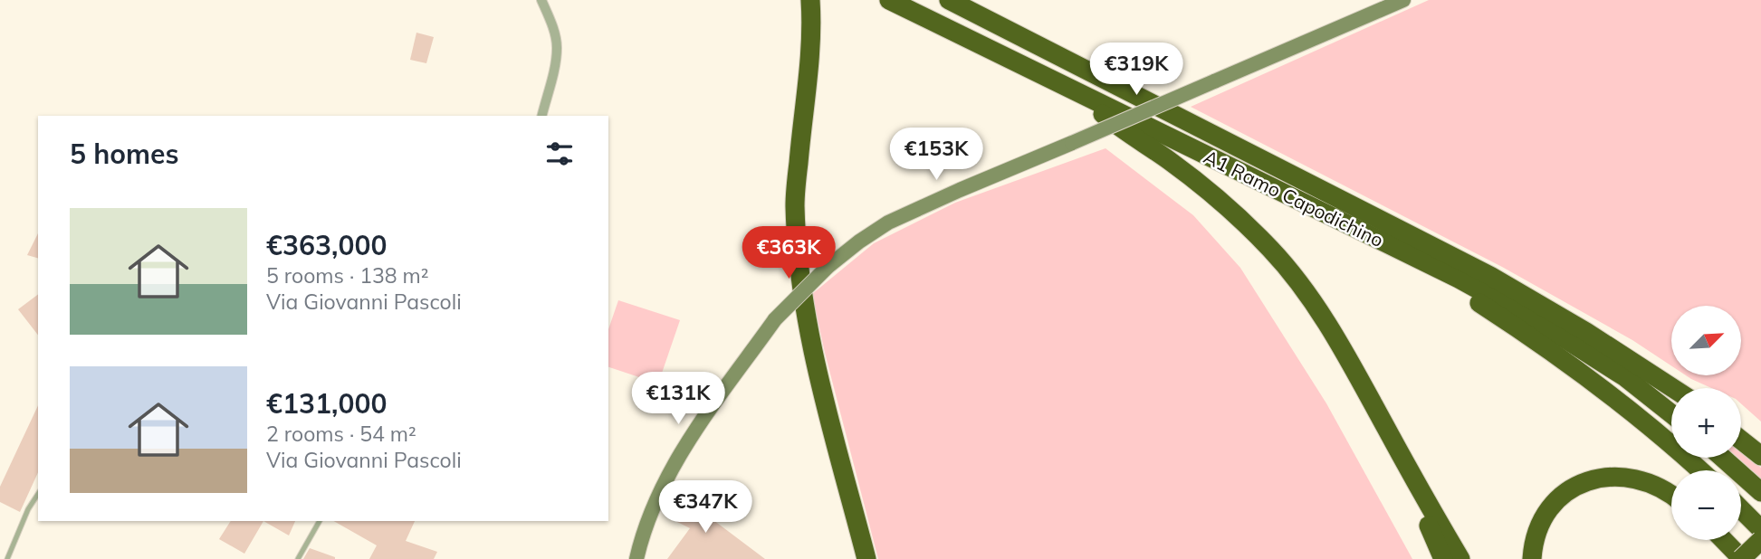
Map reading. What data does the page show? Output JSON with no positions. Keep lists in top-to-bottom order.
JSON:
{
  "streets": {
    "highway": ["A1 Ramo Capodichino"]
  },
  "north": "top right",
  "page": {
    "price": [
      "€319K",
      "€153K",
      "€363K",
      "€131K",
      "€347K"
    ],
    "heading": "5 homes",
    "list": [
      {
        "name": "€363,000",
        "note": "5 rooms · 138 m² · Via Giovanni Pascoli"
      },
      {
        "name": "€131,000",
        "note": "2 rooms · 54 m² · Via Giovanni Pascoli"
      }
    ],
    "map_buttons": ["+", "−"]
  }
}
